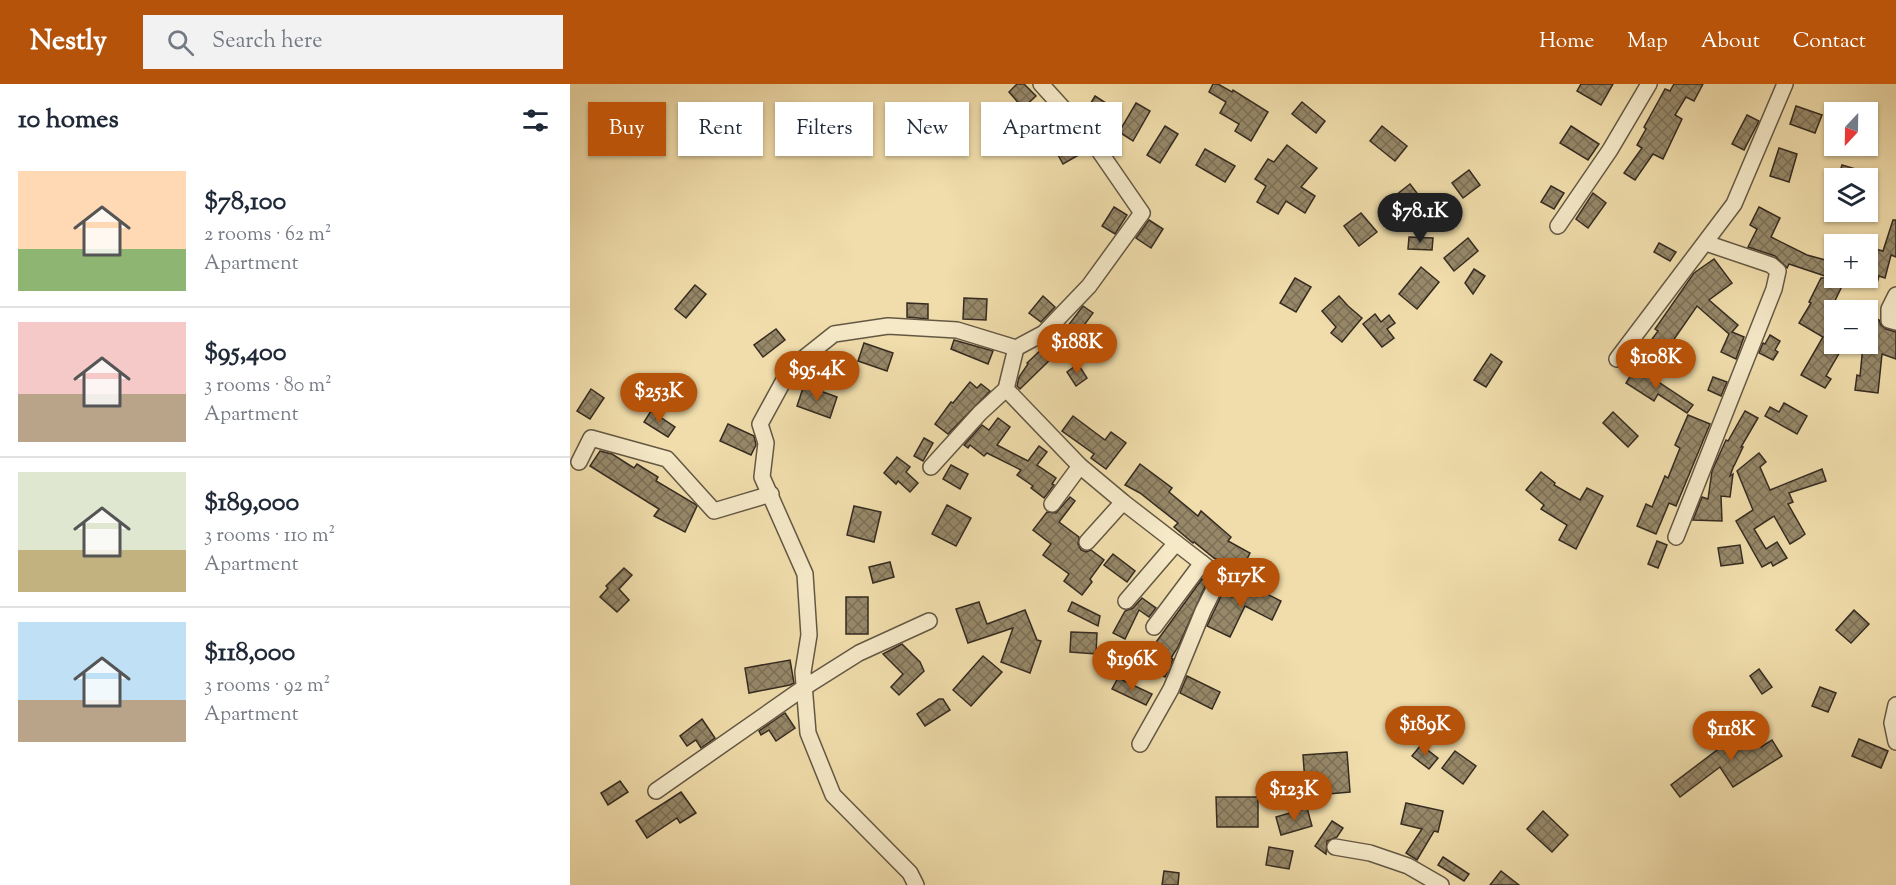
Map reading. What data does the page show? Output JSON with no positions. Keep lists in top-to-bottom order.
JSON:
{
  "north": "bottom",
  "page": {
    "header": "Nestly",
    "search": "Search here",
    "nav": [
      "Home",
      "Map",
      "About",
      "Contact"
    ],
    "heading": "10 homes",
    "map_buttons": ["+", "−"],
    "chip": [
      "Buy",
      "Rent",
      "Filters",
      "New",
      "Apartment"
    ],
    "list": [
      {
        "name": "$78,100",
        "note": "2 rooms · 62 m² · Apartment"
      },
      {
        "name": "$95,400",
        "note": "3 rooms · 80 m² · Apartment"
      },
      {
        "name": "$189,000",
        "note": "3 rooms · 110 m² · Apartment"
      },
      {
        "name": "$118,000",
        "note": "3 rooms · 92 m² · Apartment"
      }
    ],
    "price": [
      "$78.1K",
      "$188K",
      "$108K",
      "$95.4K",
      "$253K",
      "$117K",
      "$196K",
      "$189K",
      "$118K",
      "$123K"
    ]
  }
}
